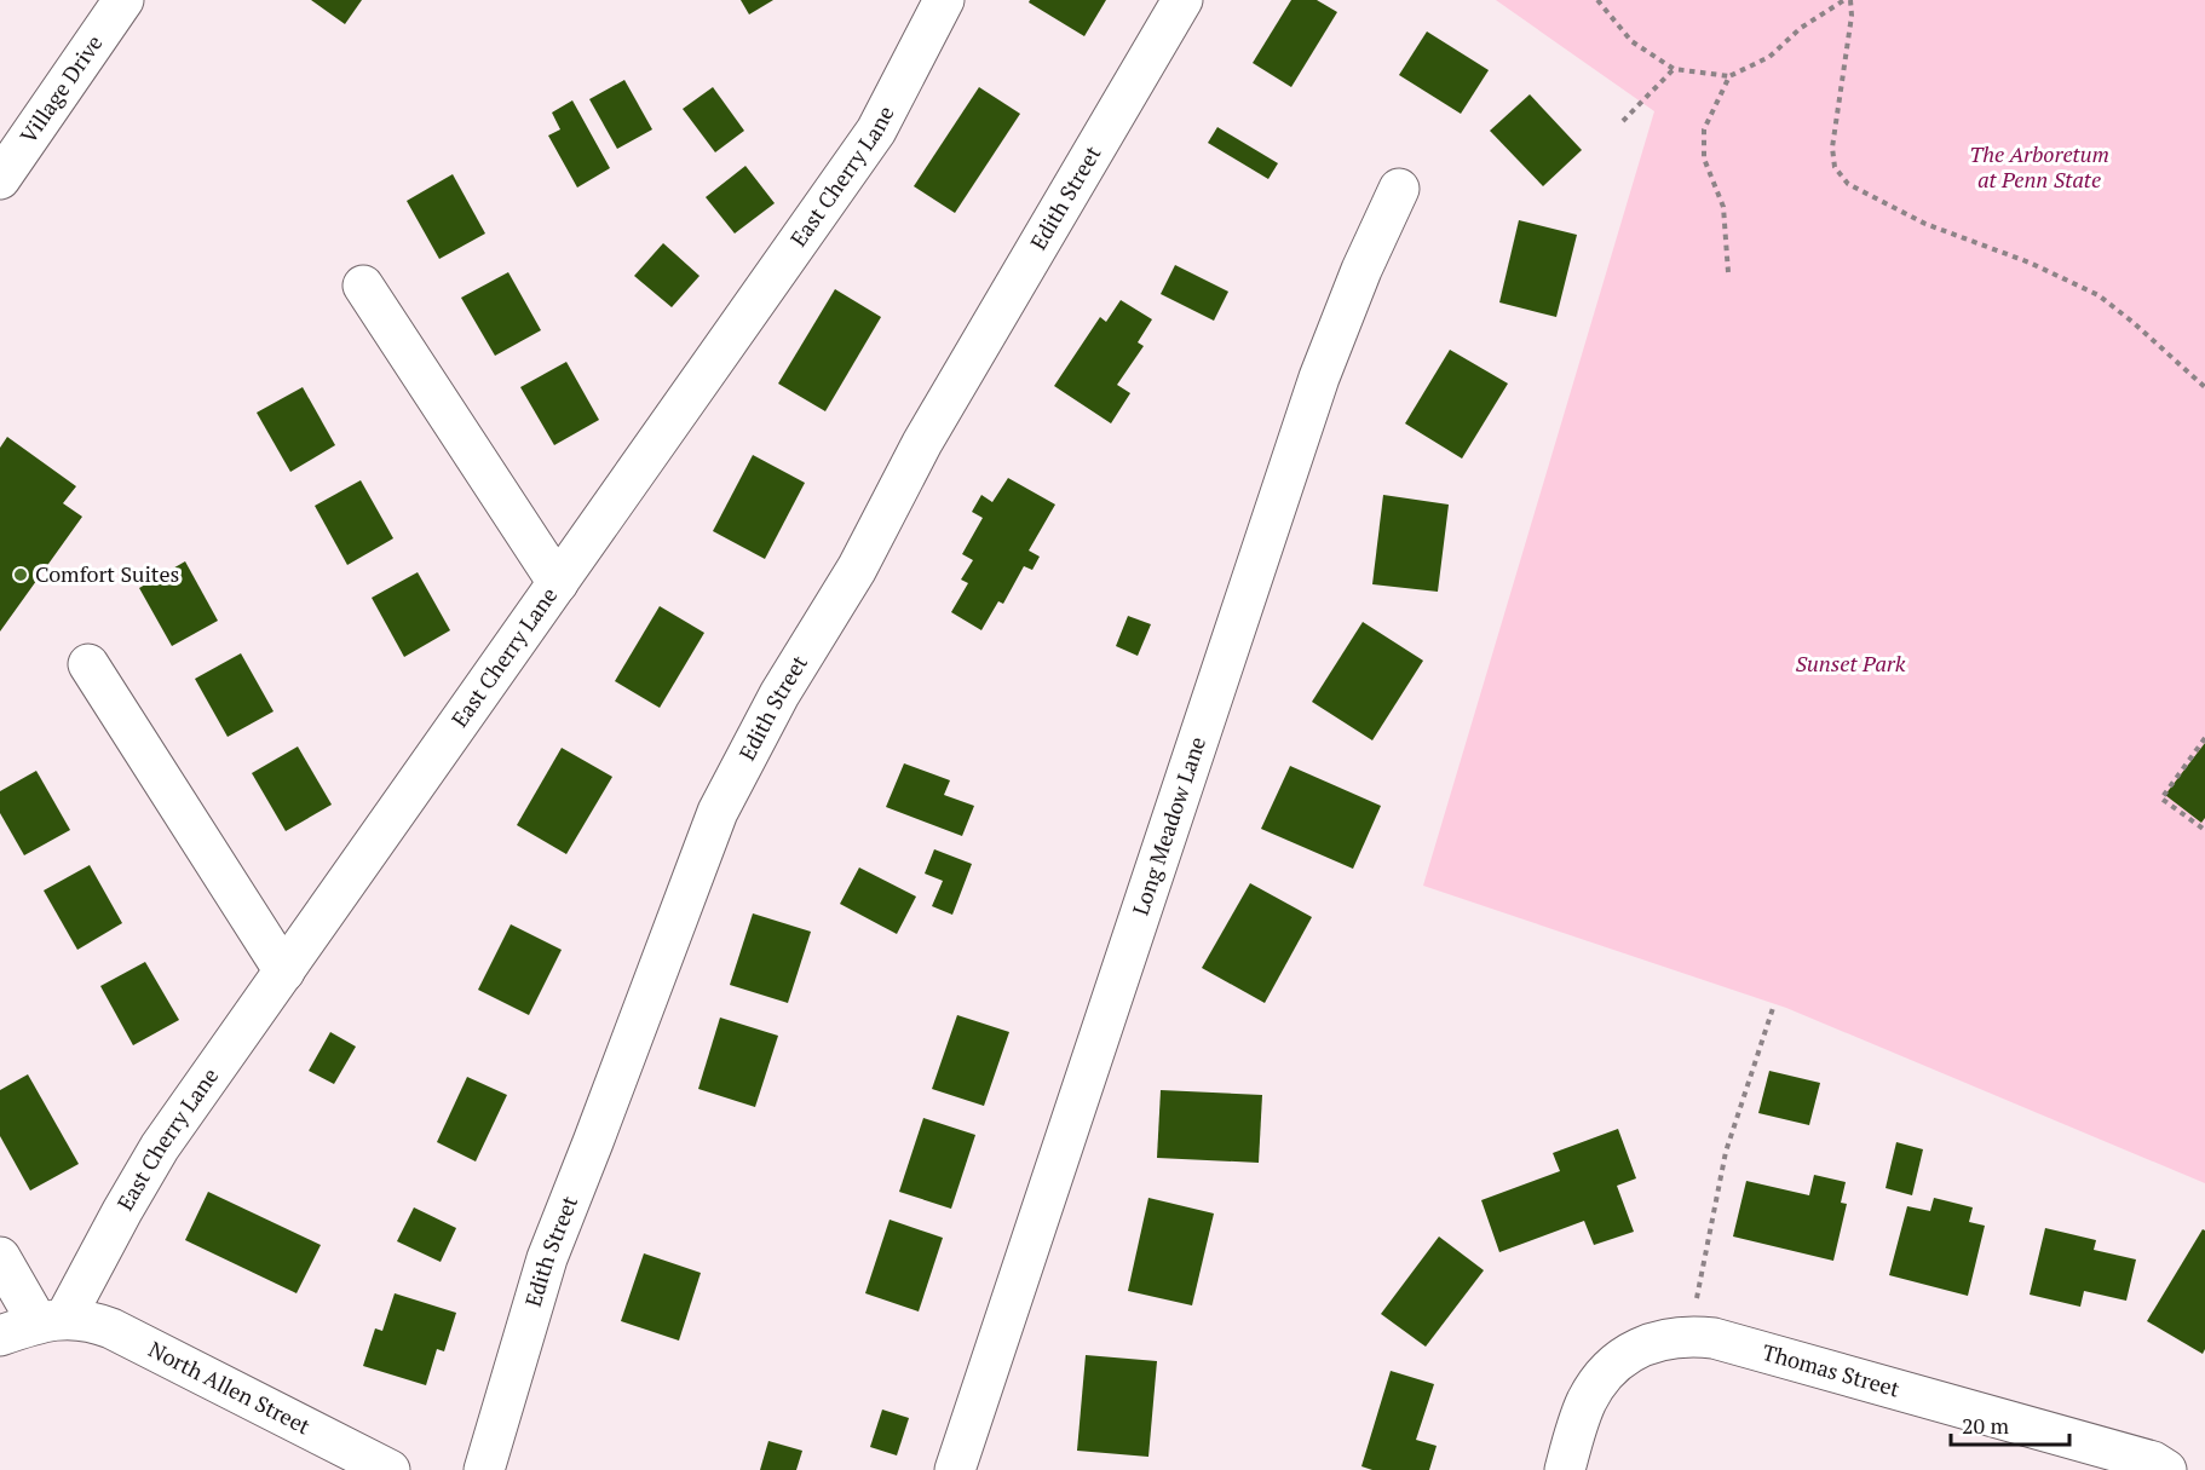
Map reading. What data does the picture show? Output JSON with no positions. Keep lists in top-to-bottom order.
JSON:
{
  "streets": {
    "street": [
      "Village Drive",
      "East Cherry Lane",
      "Edith Street",
      "Long Meadow Lane",
      "Thomas Street",
      "North Allen Street"
    ]
  },
  "crossings": [
    ["East Cherry Lane", "North Allen Street"]
  ],
  "parks": ["The Arboretum at Penn State", "Sunset Park"],
  "places": ["Comfort Suites"],
  "scale_bar": "20 m"
}
